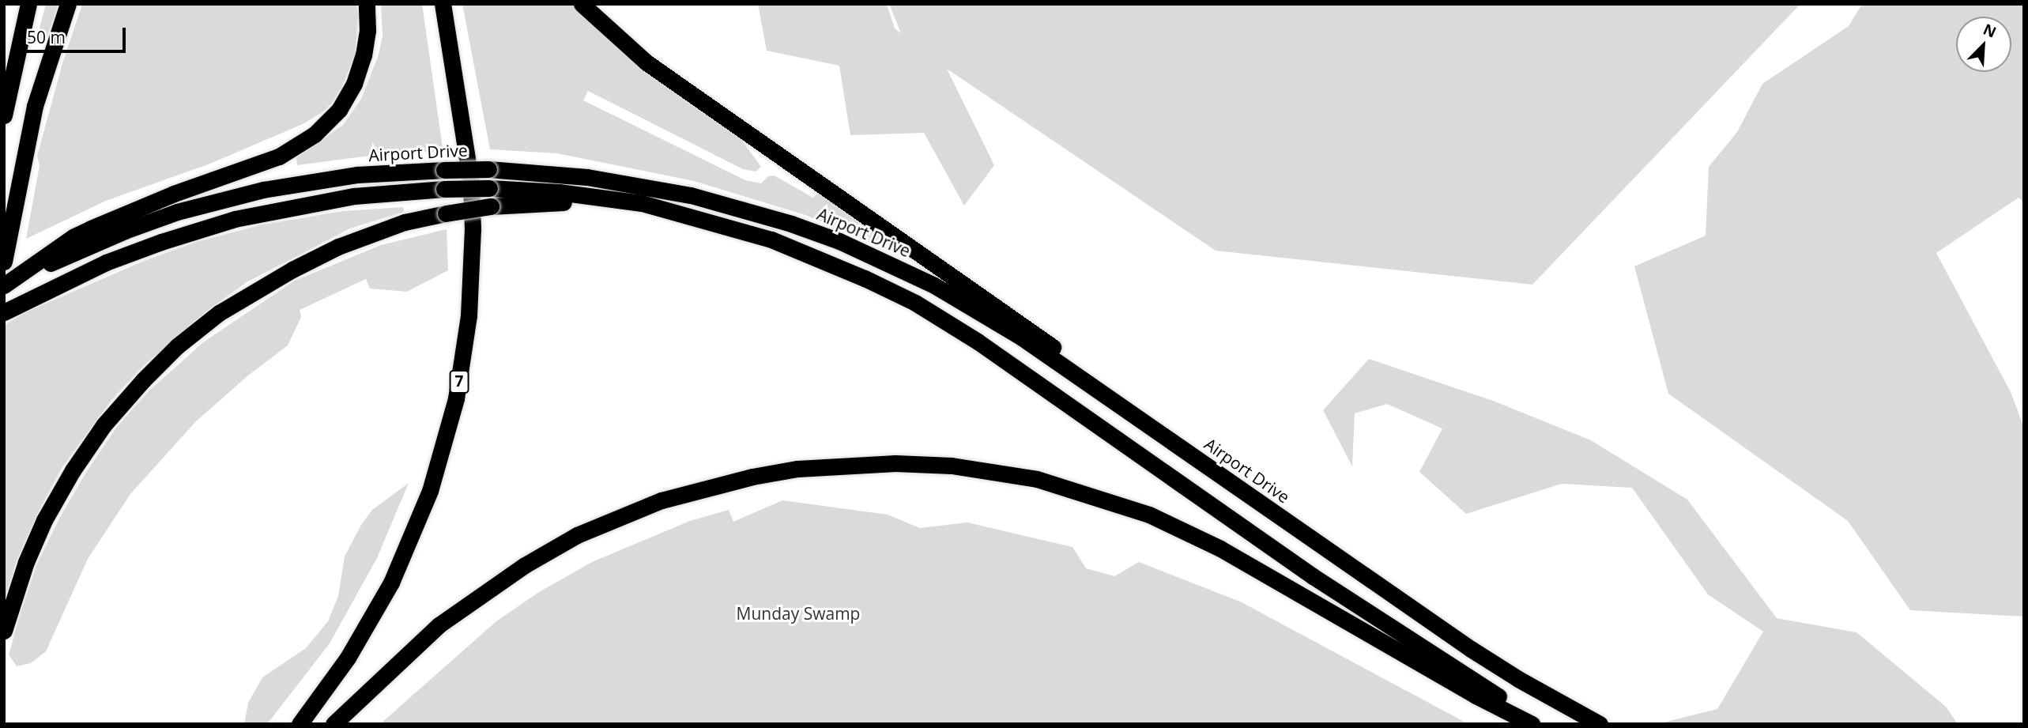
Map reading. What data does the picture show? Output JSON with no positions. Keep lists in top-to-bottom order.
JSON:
{
  "streets": {
    "highway": ["Airport Drive", "7"]
  },
  "parks": ["Munday Swamp"],
  "scale_bar": "50 m",
  "north": "top right"
}
